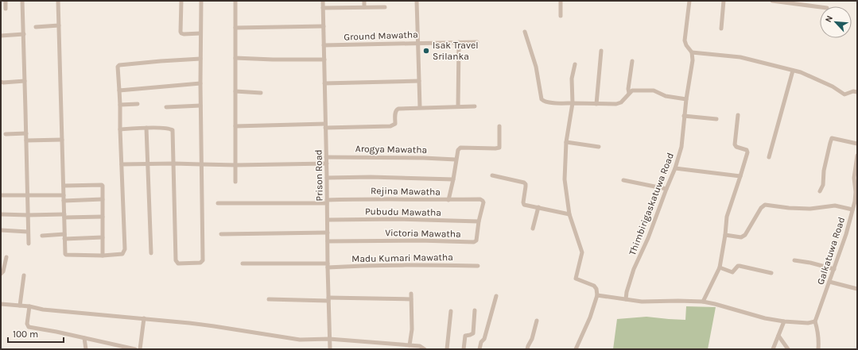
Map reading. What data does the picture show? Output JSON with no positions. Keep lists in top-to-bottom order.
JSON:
{
  "streets": {
    "street": [
      "Ground Mawatha",
      "Arogya Mawatha",
      "Prison Road",
      "Rejina Mawatha",
      "Thimbirigaskatuwa Road",
      "Pubudu Mawatha",
      "Victoria Mawatha",
      "Galkatuwa Road",
      "Madu Kumari Mawatha"
    ]
  },
  "crossings": [
    ["Ground Mawatha", "Prison Road"],
    ["Arogya Mawatha", "Prison Road"],
    ["Prison Road", "Rejina Mawatha"],
    ["Prison Road", "Pubudu Mawatha"],
    ["Prison Road", "Victoria Mawatha"],
    ["Prison Road", "Madu Kumari Mawatha"],
    ["Rejina Mawatha", "Victoria Mawatha"],
    ["Pubudu Mawatha", "Victoria Mawatha"]
  ],
  "places": ["Isak Travel Srilanka"],
  "scale_bar": "100 m",
  "north": "top left"
}
